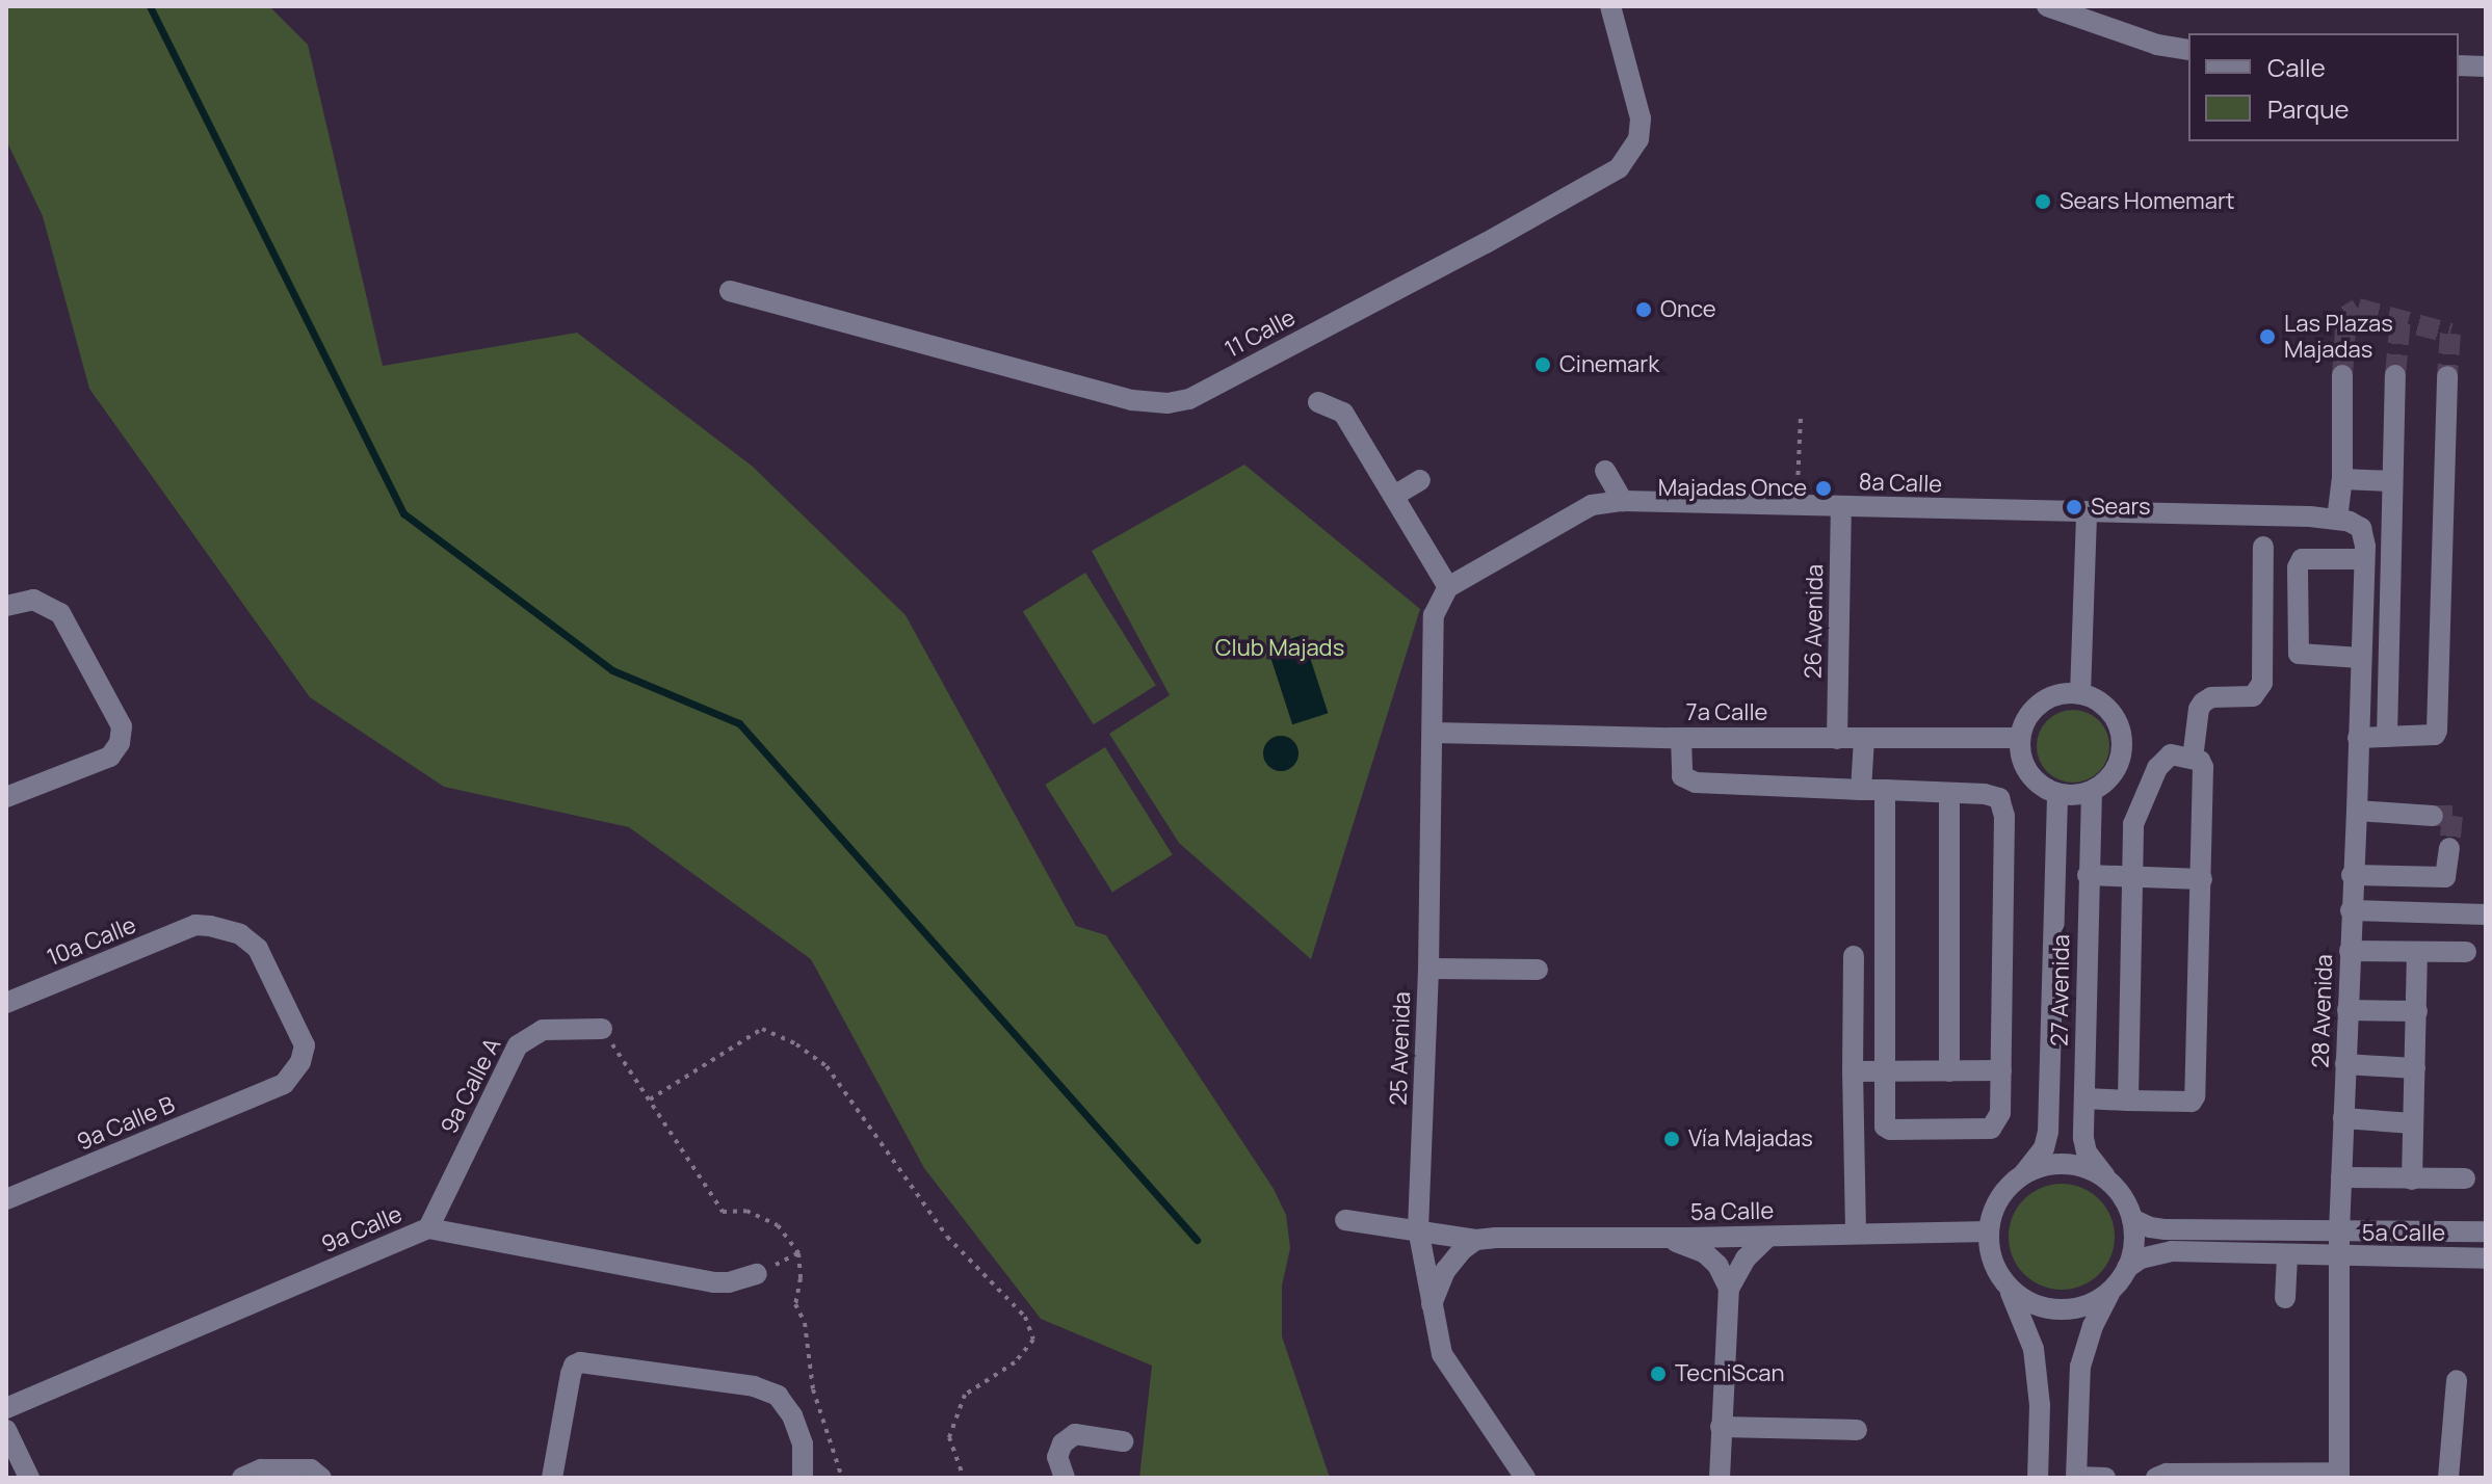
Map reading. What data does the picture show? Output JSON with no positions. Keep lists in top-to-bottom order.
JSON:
{
  "streets": {
    "street": [
      "11 Calle",
      "8a Calle",
      "26 Avenida",
      "7a Calle",
      "10a Calle",
      "27 Avenida",
      "28 Avenida",
      "25 Avenida",
      "9a Calle A",
      "9a Calle B",
      "5a Calle",
      "9a Calle"
    ]
  },
  "crossings": [
    ["8a Calle", "26 Avenida"],
    ["8a Calle", "25 Avenida"],
    ["26 Avenida", "7a Calle"],
    ["7a Calle", "27 Avenida"],
    ["7a Calle", "25 Avenida"],
    ["10a Calle", "9a Calle B"],
    ["27 Avenida", "5a Calle"],
    ["28 Avenida", "5a Calle"],
    ["25 Avenida", "5a Calle"],
    ["9a Calle A", "9a Calle"]
  ],
  "parks": ["Club Majads"],
  "places": [
    "Sears Homemart",
    "Once",
    "Las Plazas Majadas",
    "Cinemark",
    "Majadas Once",
    "Sears",
    "Vía Majadas",
    "TecniScan"
  ],
  "legend": ["Calle", "Parque"]
}
